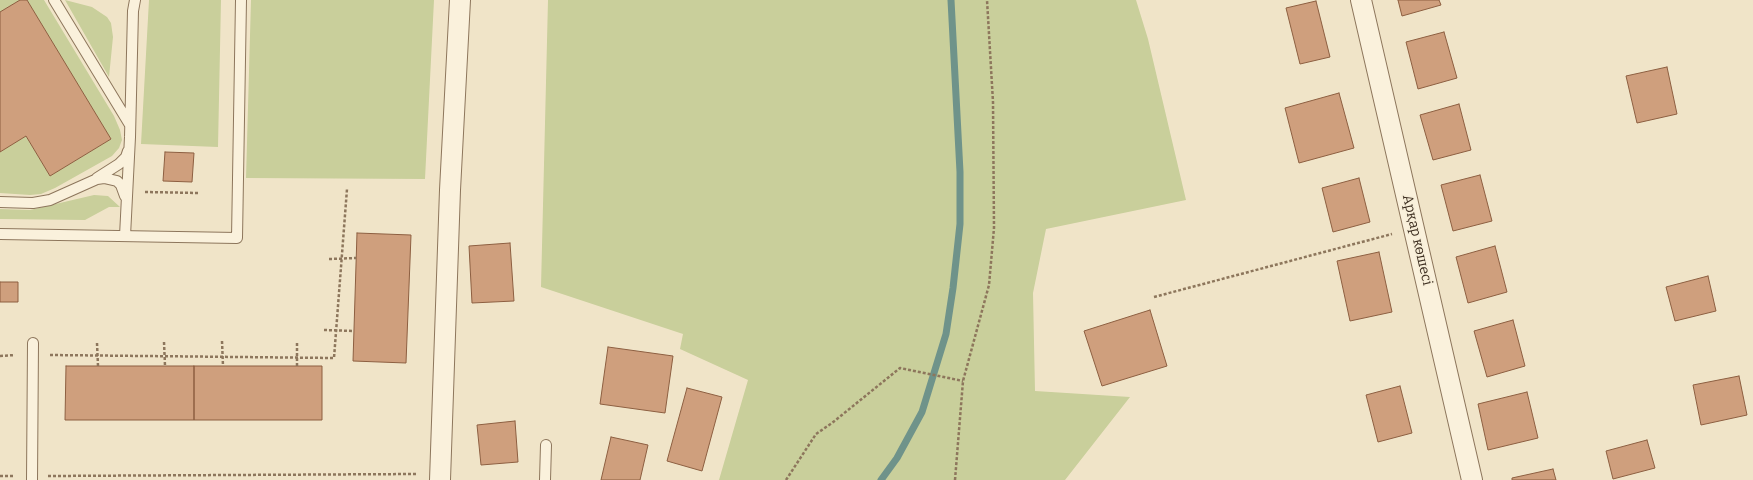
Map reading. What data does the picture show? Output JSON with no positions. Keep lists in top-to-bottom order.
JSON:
{
  "streets": {
    "street": ["Арқар көшесі"]
  }
}
